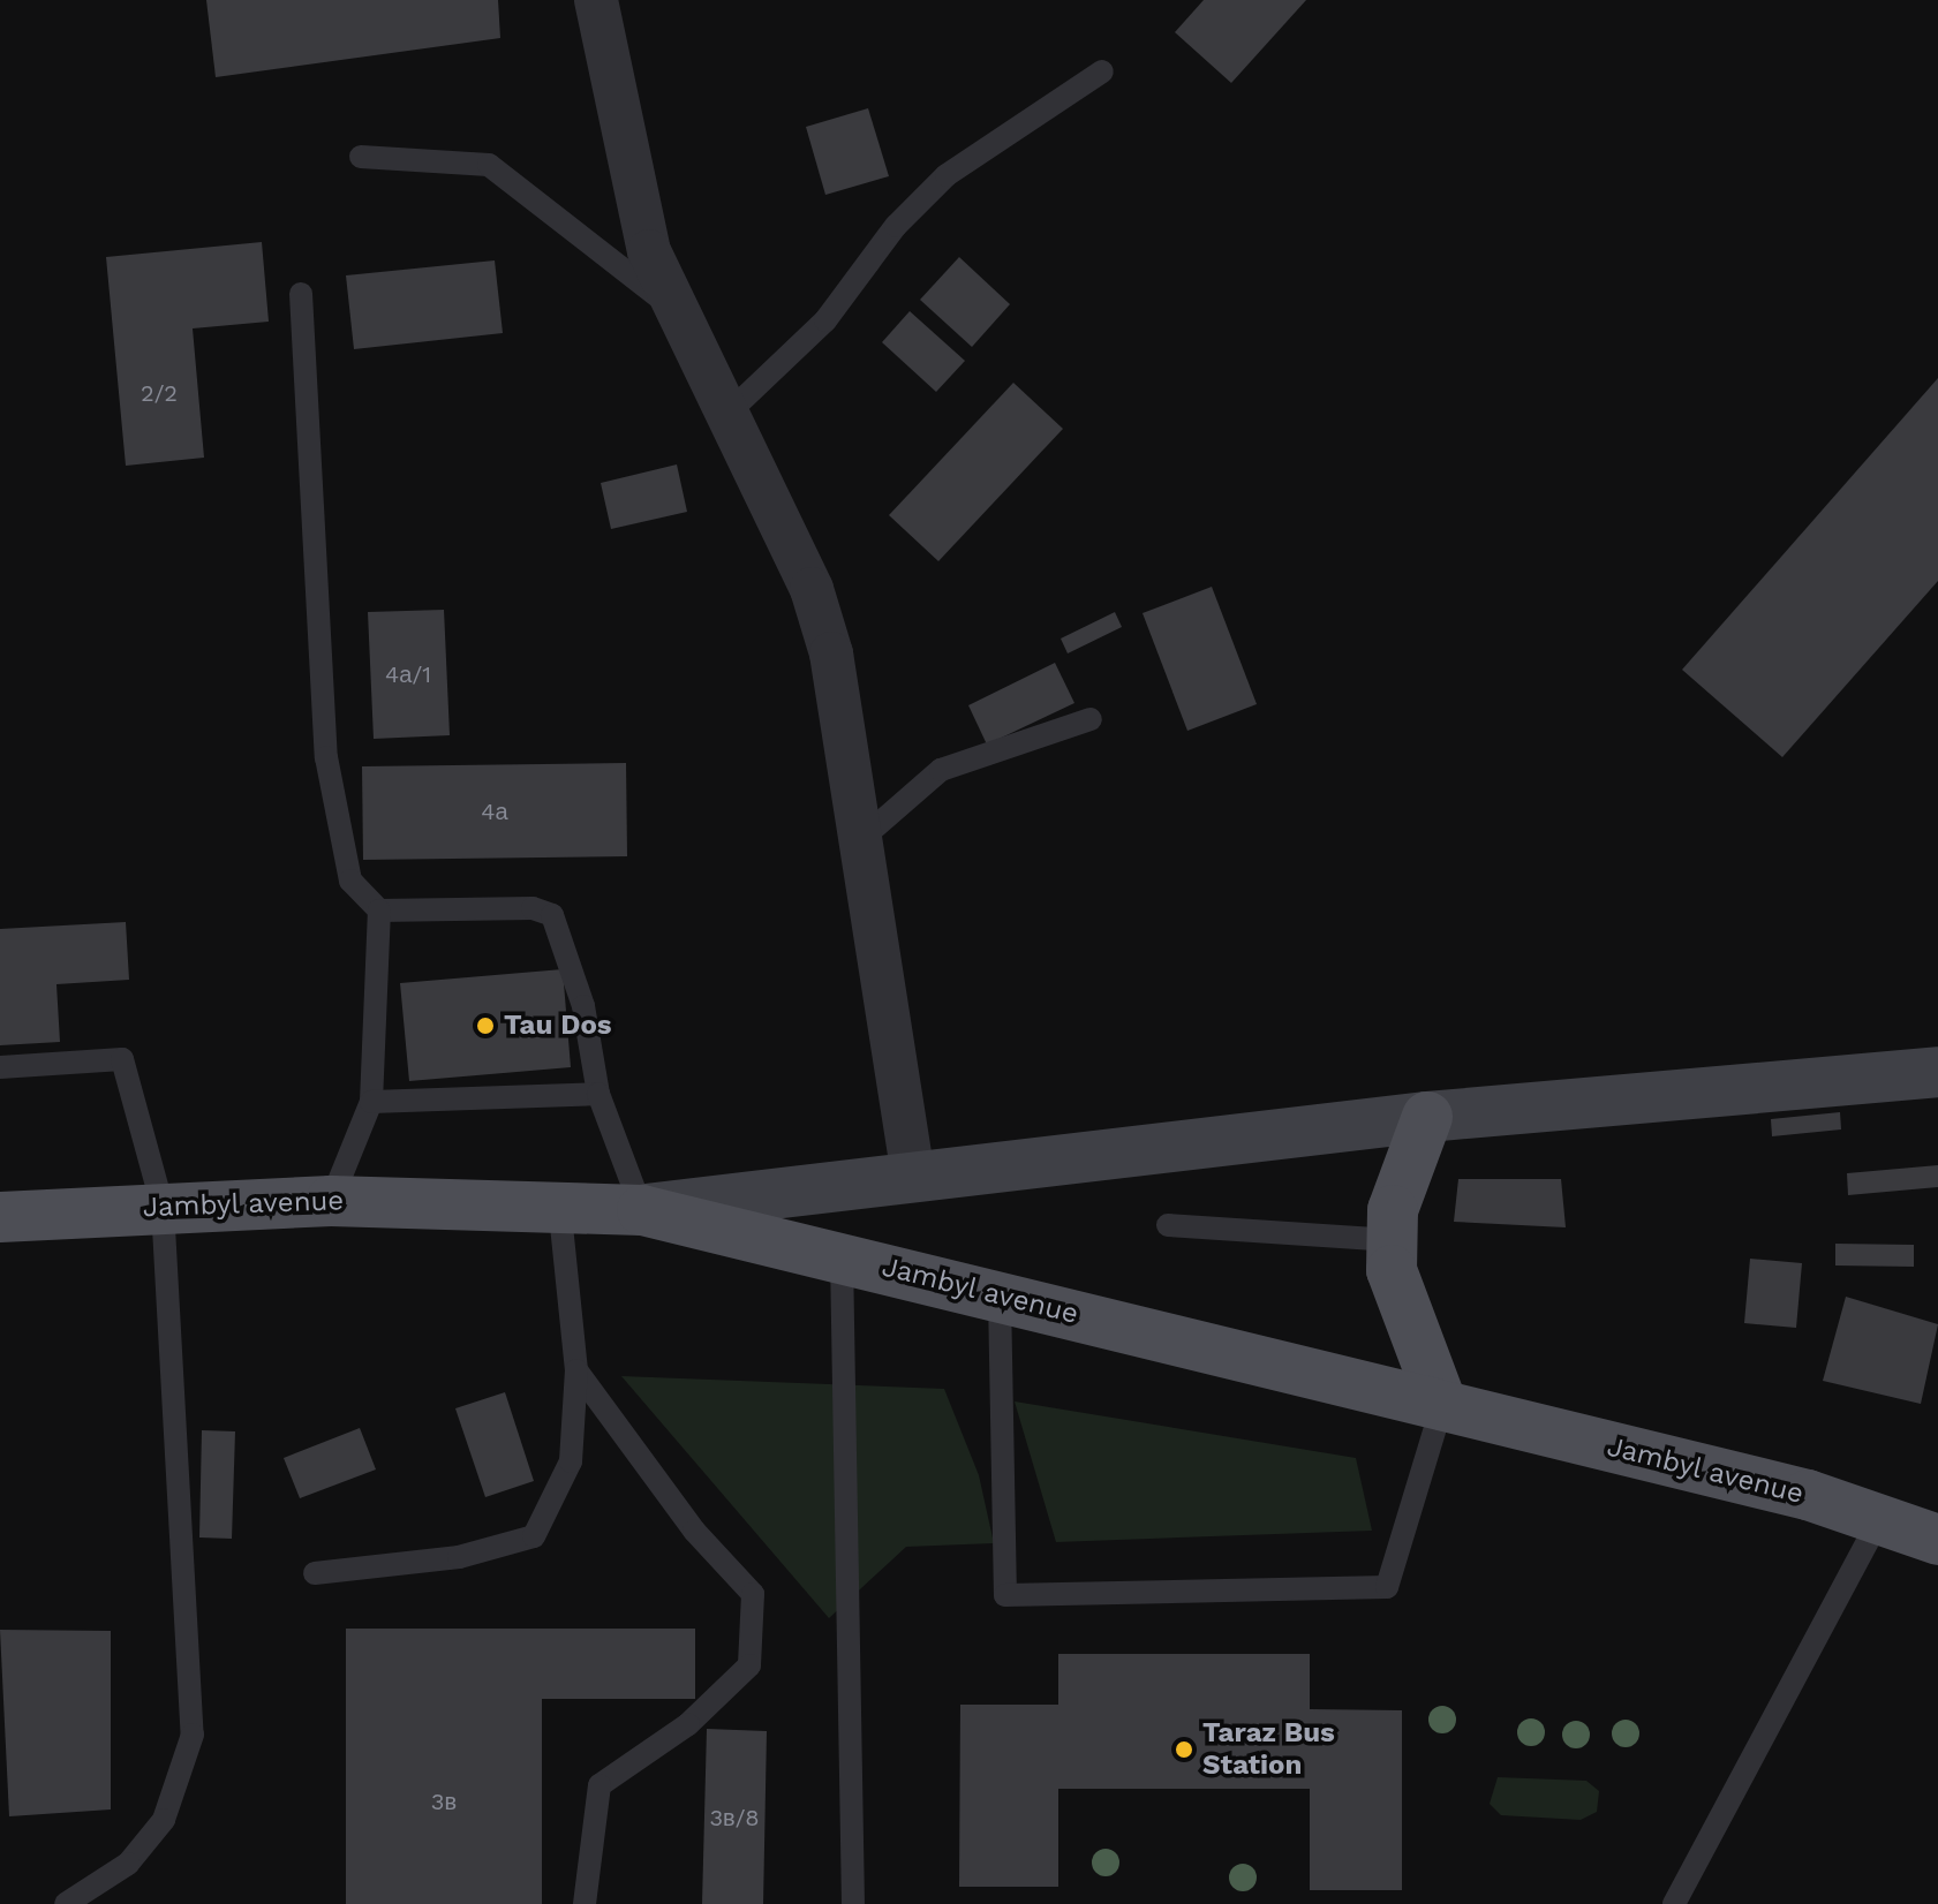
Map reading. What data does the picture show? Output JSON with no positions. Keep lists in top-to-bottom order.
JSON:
{
  "streets": {
    "main road": ["Jambyl avenue"]
  },
  "places": ["Tau Dos", "Taraz Bus Station"],
  "house_numbers": [
    "2/2",
    "4а/1",
    "4а",
    "3в",
    "3в/8"
  ]
}
